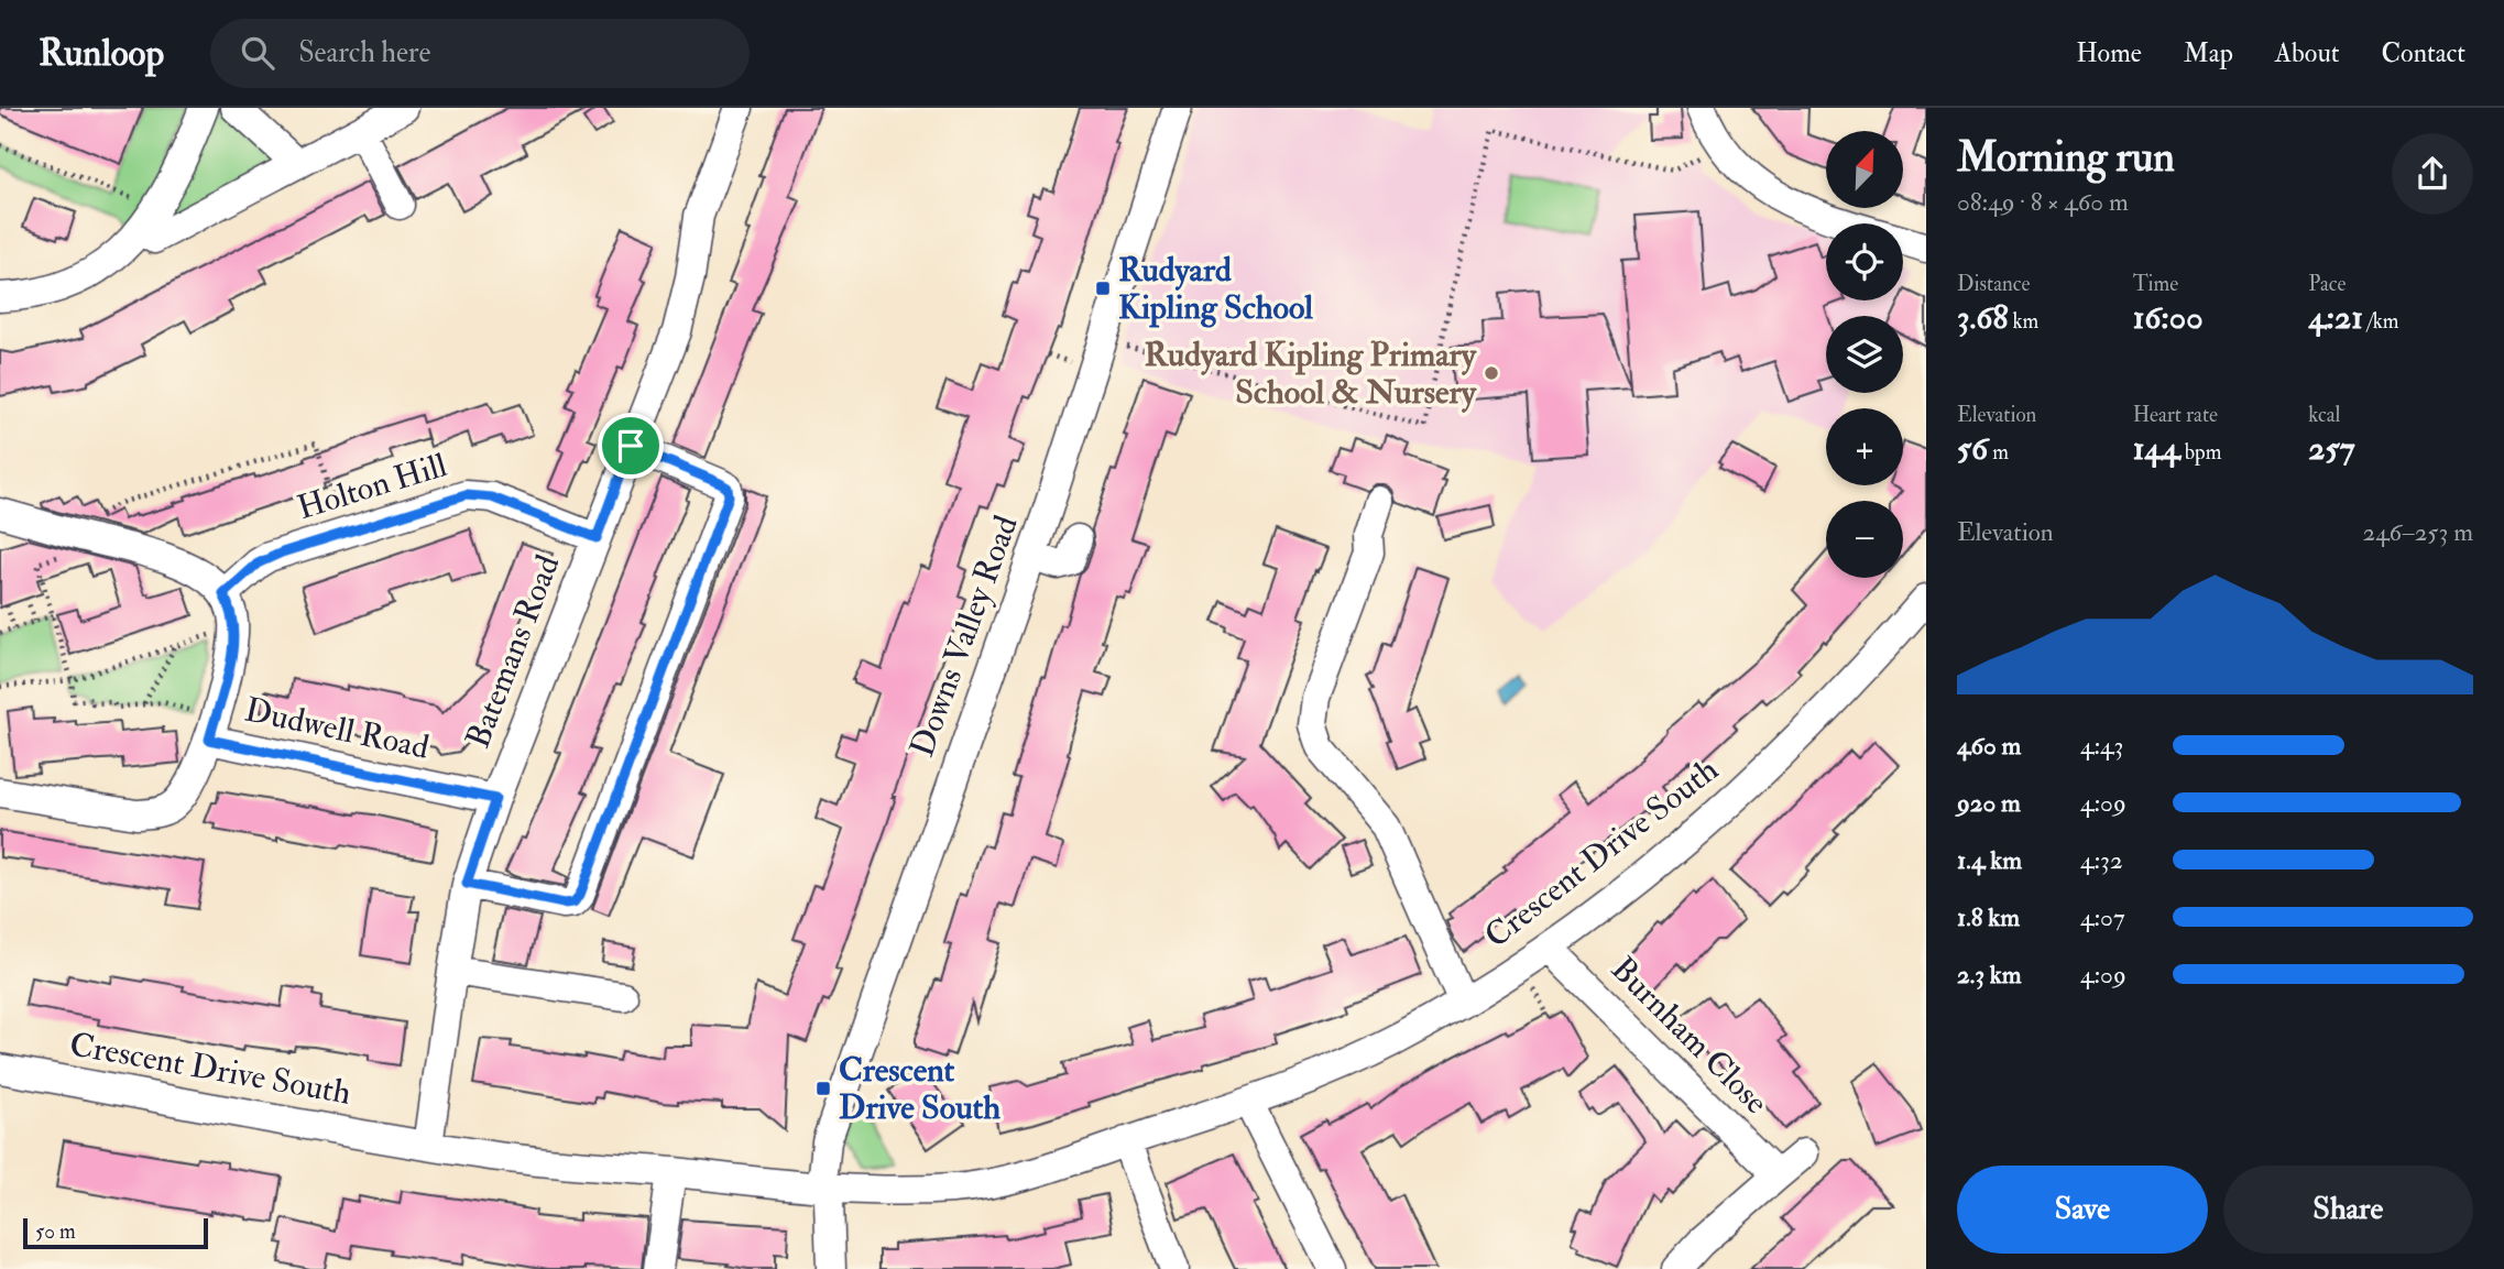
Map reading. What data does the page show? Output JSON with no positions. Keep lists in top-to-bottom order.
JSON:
{
  "streets": {
    "street": [
      "Holton Hill",
      "Downs Valley Road",
      "Batemans Road",
      "Dudwell Road",
      "Crescent Drive South",
      "Burnham Close"
    ]
  },
  "crossings": [
    ["Holton Hill", "Batemans Road"],
    ["Downs Valley Road", "Crescent Drive South"],
    ["Batemans Road", "Dudwell Road"],
    ["Batemans Road", "Crescent Drive South"],
    ["Crescent Drive South", "Burnham Close"]
  ],
  "places": {
    "transit": ["Rudyard Kipling School", "Crescent Drive South"],
    "other": ["Rudyard Kipling Primary School & Nursery"]
  },
  "scale_bar": "50 m",
  "north": "top right",
  "page": {
    "header": "Runloop",
    "search": "Search here",
    "nav": [
      "Home",
      "Map",
      "About",
      "Contact"
    ],
    "heading": ["Morning run", "08:49 · 8 × 460 m"],
    "map_buttons": ["+", "−"],
    "stats": [
      ["Distance", "3.68 km"],
      ["Time", "16:00"],
      ["Pace", "4:21 /km"],
      ["Elevation", "56 m"],
      ["Heart rate", "144 bpm"],
      ["kcal", "257"]
    ],
    "chart": ["Elevation", "246–253 m"],
    "list": [
      {
        "name": "460 m",
        "note": "4:43"
      },
      {
        "name": "920 m",
        "note": "4:09"
      },
      {
        "name": "1.4 km",
        "note": "4:32"
      },
      {
        "name": "1.8 km",
        "note": "4:07"
      },
      {
        "name": "2.3 km",
        "note": "4:09"
      }
    ],
    "buttons": ["Save", "Share"],
    "scale": "50 m"
  }
}
